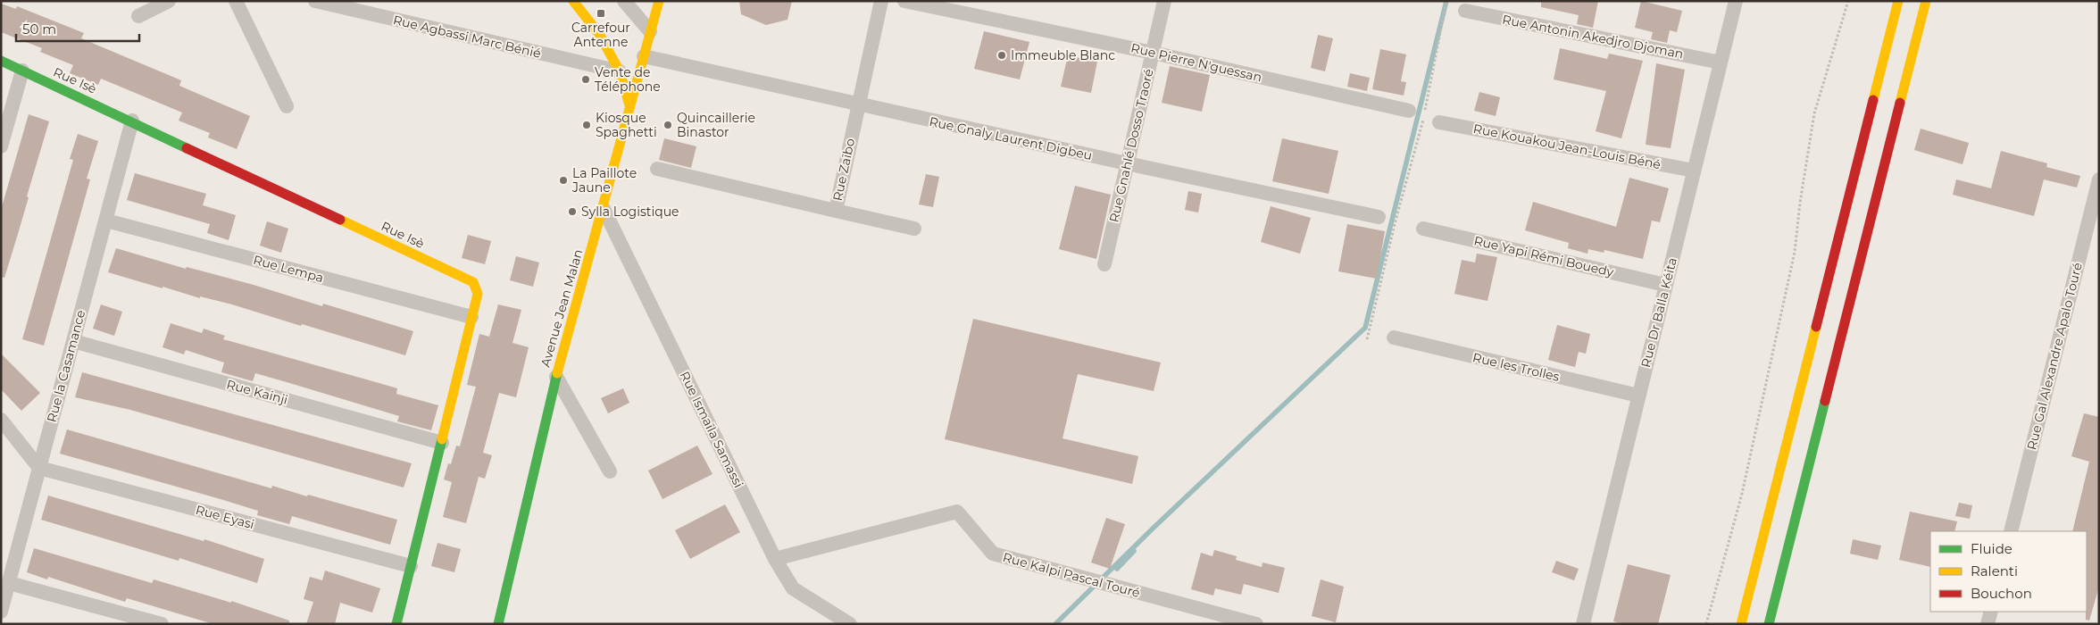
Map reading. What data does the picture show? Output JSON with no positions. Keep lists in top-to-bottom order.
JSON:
{
  "streets": {
    "main road": ["Rue Isè", "Avenue Jean Malan"],
    "street": [
      "Rue Agbassi Marc Bénié",
      "Rue Antonin Akedjro Djoman",
      "Rue Pierre N'guessan",
      "Rue Gnaly Laurent Digbeu",
      "Rue Gnahlé Dosso Traoré",
      "Rue Kouakou Jean-Louis Béné",
      "Rue Zaïbo",
      "Rue Yapi Rémi Bouedy",
      "Rue Lempa",
      "Rue Dr Balla Kéita",
      "Rue Gal Alexandre Apalo Touré",
      "Rue la Casamance",
      "Rue les Trolles",
      "Rue Kainji",
      "Rue Ismaïla Samassi",
      "Rue Eyasi",
      "Rue Kalpi Pascal Touré"
    ]
  },
  "crossings": [
    ["Rue Antonin Akedjro Djoman", "Rue Dr Balla Kéita"],
    ["Rue Pierre N'guessan", "Rue Gnahlé Dosso Traoré"],
    ["Rue Isè", "Rue Lempa"],
    ["Rue Isè", "Rue la Casamance"],
    ["Rue Isè", "Rue Kainji"],
    ["Rue Isè", "Rue Eyasi"],
    ["Rue Gnaly Laurent Digbeu", "Rue Gnahlé Dosso Traoré"],
    ["Rue Gnaly Laurent Digbeu", "Rue Zaïbo"],
    ["Rue Gnaly Laurent Digbeu", "Avenue Jean Malan"],
    ["Rue Kouakou Jean-Louis Béné", "Rue Dr Balla Kéita"],
    ["Rue Yapi Rémi Bouedy", "Rue Dr Balla Kéita"],
    ["Rue Lempa", "Rue la Casamance"],
    ["Avenue Jean Malan", "Rue Ismaïla Samassi"],
    ["Rue Dr Balla Kéita", "Rue les Trolles"],
    ["Rue la Casamance", "Rue Kainji"],
    ["Rue la Casamance", "Rue Eyasi"],
    ["Rue Ismaïla Samassi", "Rue Kalpi Pascal Touré"]
  ],
  "places": {
    "transit": ["Carrefour Antenne"],
    "other": [
      "Immeuble Blanc",
      "Vente de Téléphone",
      "Kiosque Spaghetti",
      "Quincaillerie Binastor",
      "La Paillote Jaune",
      "Sylla Logistique"
    ]
  },
  "legend": ["Fluide", "Ralenti", "Bouchon"],
  "scale_bar": "50 m"
}
